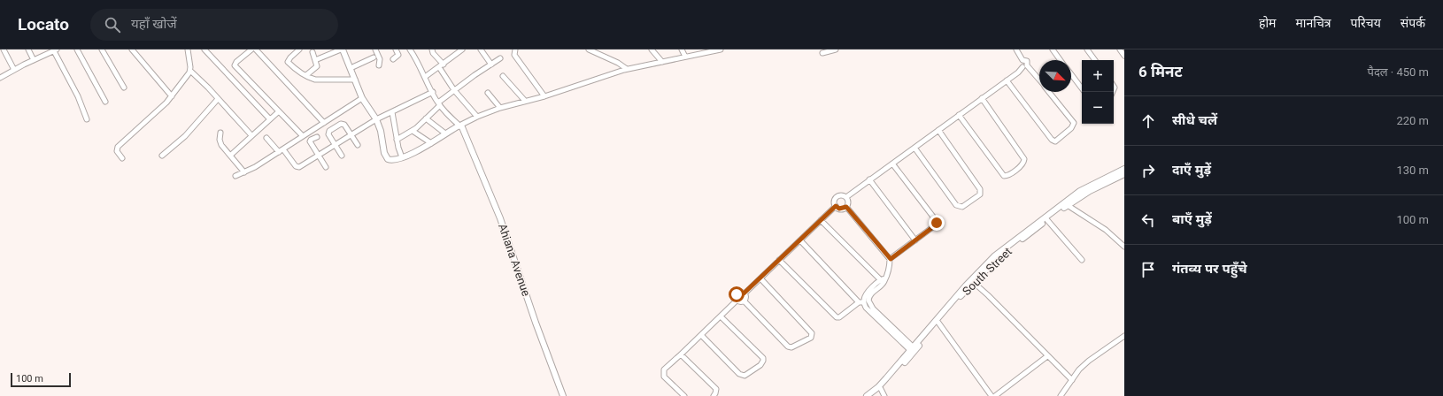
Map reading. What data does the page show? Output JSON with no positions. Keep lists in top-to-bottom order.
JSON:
{
  "streets": {
    "street": ["Ahiana Avenue", "South Street"]
  },
  "scale_bar": "100 m",
  "north": "bottom right",
  "page": {
    "header": "Locato",
    "search": "यहाँ खोजें",
    "nav": [
      "होम",
      "मानचित्र",
      "परिचय",
      "संपर्क"
    ],
    "heading": ["6 मिनट", "पैदल · 450 m"],
    "map_buttons": ["+", "−"],
    "list": [
      ["सीधे चलें", "220 m"],
      ["दाएँ मुड़ें", "130 m"],
      ["बाएँ मुड़ें", "100 m"],
      "गंतव्य पर पहुँचे"
    ],
    "scale": "100 m"
  }
}
